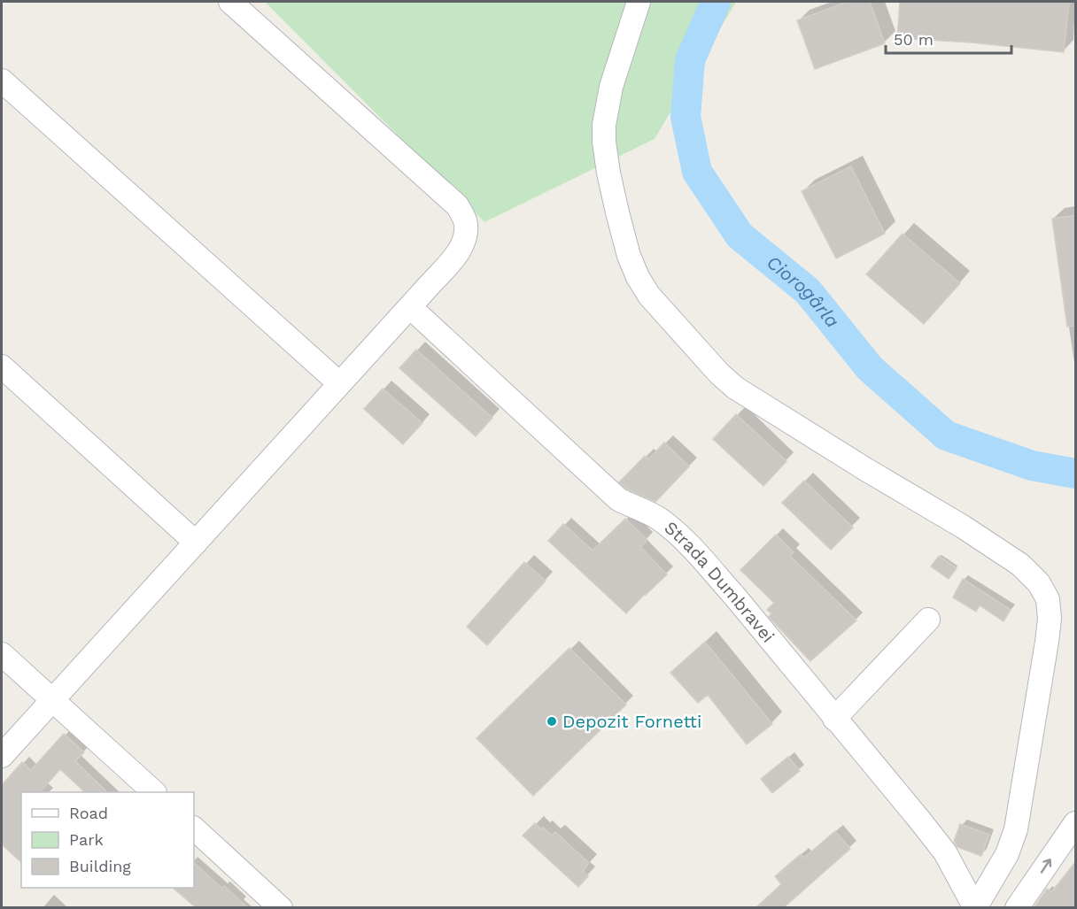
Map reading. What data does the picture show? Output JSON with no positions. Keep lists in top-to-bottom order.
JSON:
{
  "streets": {
    "street": ["Strada Dumbravei"]
  },
  "water": ["Ciorogârla"],
  "places": ["Depozit Fornetti"],
  "legend": ["Road", "Park", "Building"],
  "scale_bar": "50 m"
}
